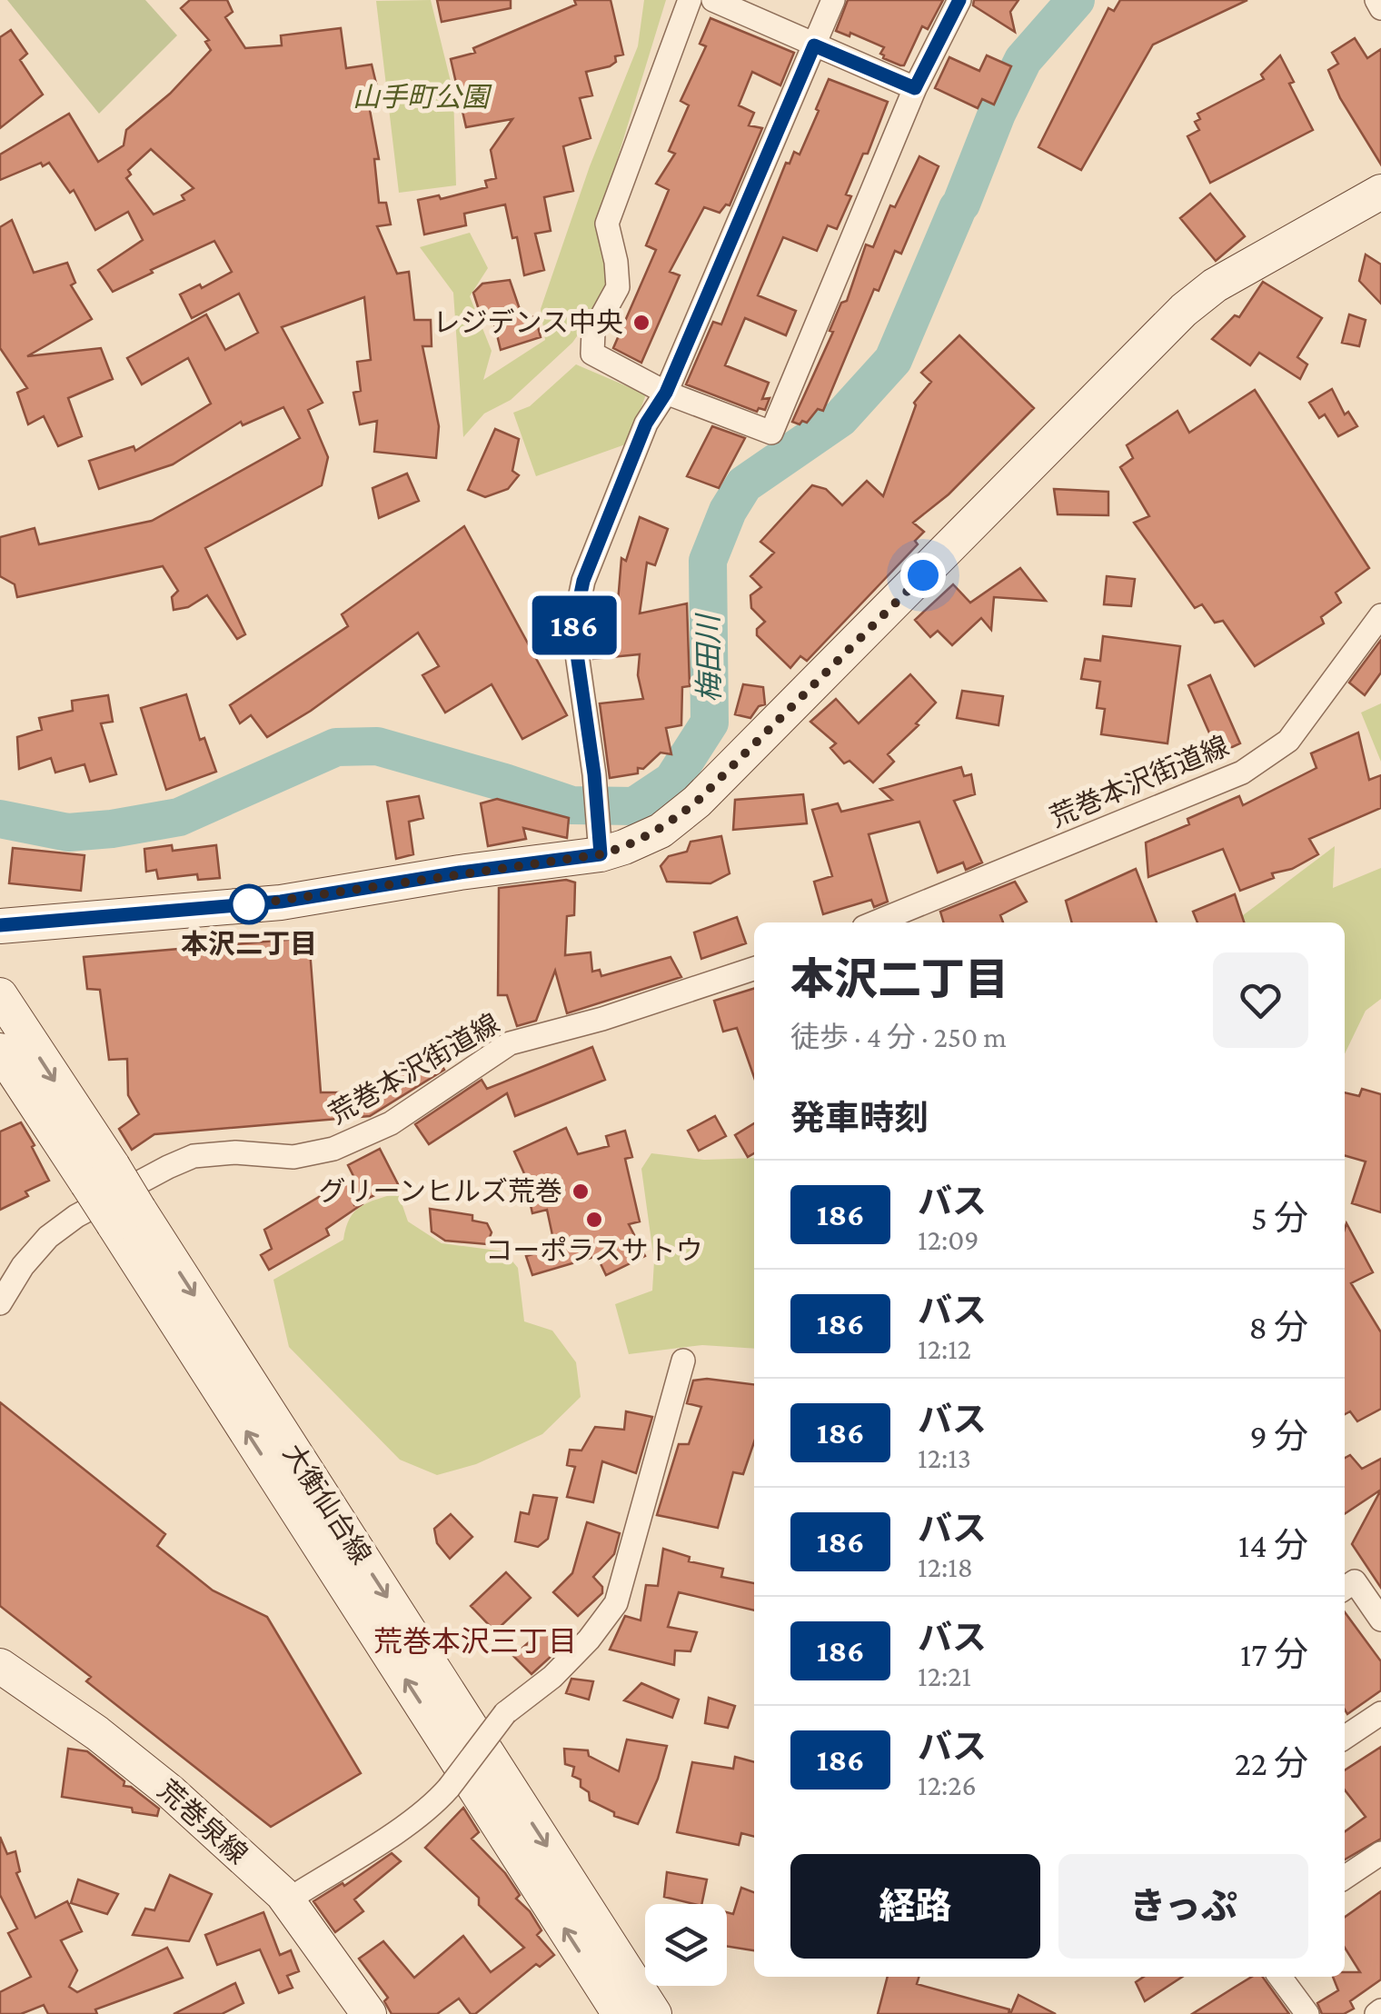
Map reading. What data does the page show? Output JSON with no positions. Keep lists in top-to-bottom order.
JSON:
{
  "streets": {
    "main road": ["大衡仙台線", "荒巻泉線"],
    "street": ["荒巻本沢街道線"]
  },
  "districts": ["荒巻本沢三丁目"],
  "water": ["梅田川"],
  "parks": ["山手町公園"],
  "places": [
    "レジデンス中央",
    "本沢二丁目",
    "グリーンヒルズ荒巻",
    "コーポラスサトウ"
  ],
  "lines": ["bus line 186"],
  "page": {
    "on_map": "186",
    "heading": [
      ["本沢二丁目", "徒歩 · 4 分 · 250 m"],
      "発車時刻"
    ],
    "list": [
      {
        "mark": "186",
        "name": "バス",
        "note": "12:09",
        "value": "5 分"
      },
      {
        "mark": "186",
        "name": "バス",
        "note": "12:12",
        "value": "8 分"
      },
      {
        "mark": "186",
        "name": "バス",
        "note": "12:13",
        "value": "9 分"
      },
      {
        "mark": "186",
        "name": "バス",
        "note": "12:18",
        "value": "14 分"
      },
      {
        "mark": "186",
        "name": "バス",
        "note": "12:21",
        "value": "17 分"
      },
      {
        "mark": "186",
        "name": "バス",
        "note": "12:26",
        "value": "22 分"
      }
    ],
    "buttons": ["経路", "きっぷ"]
  }
}
